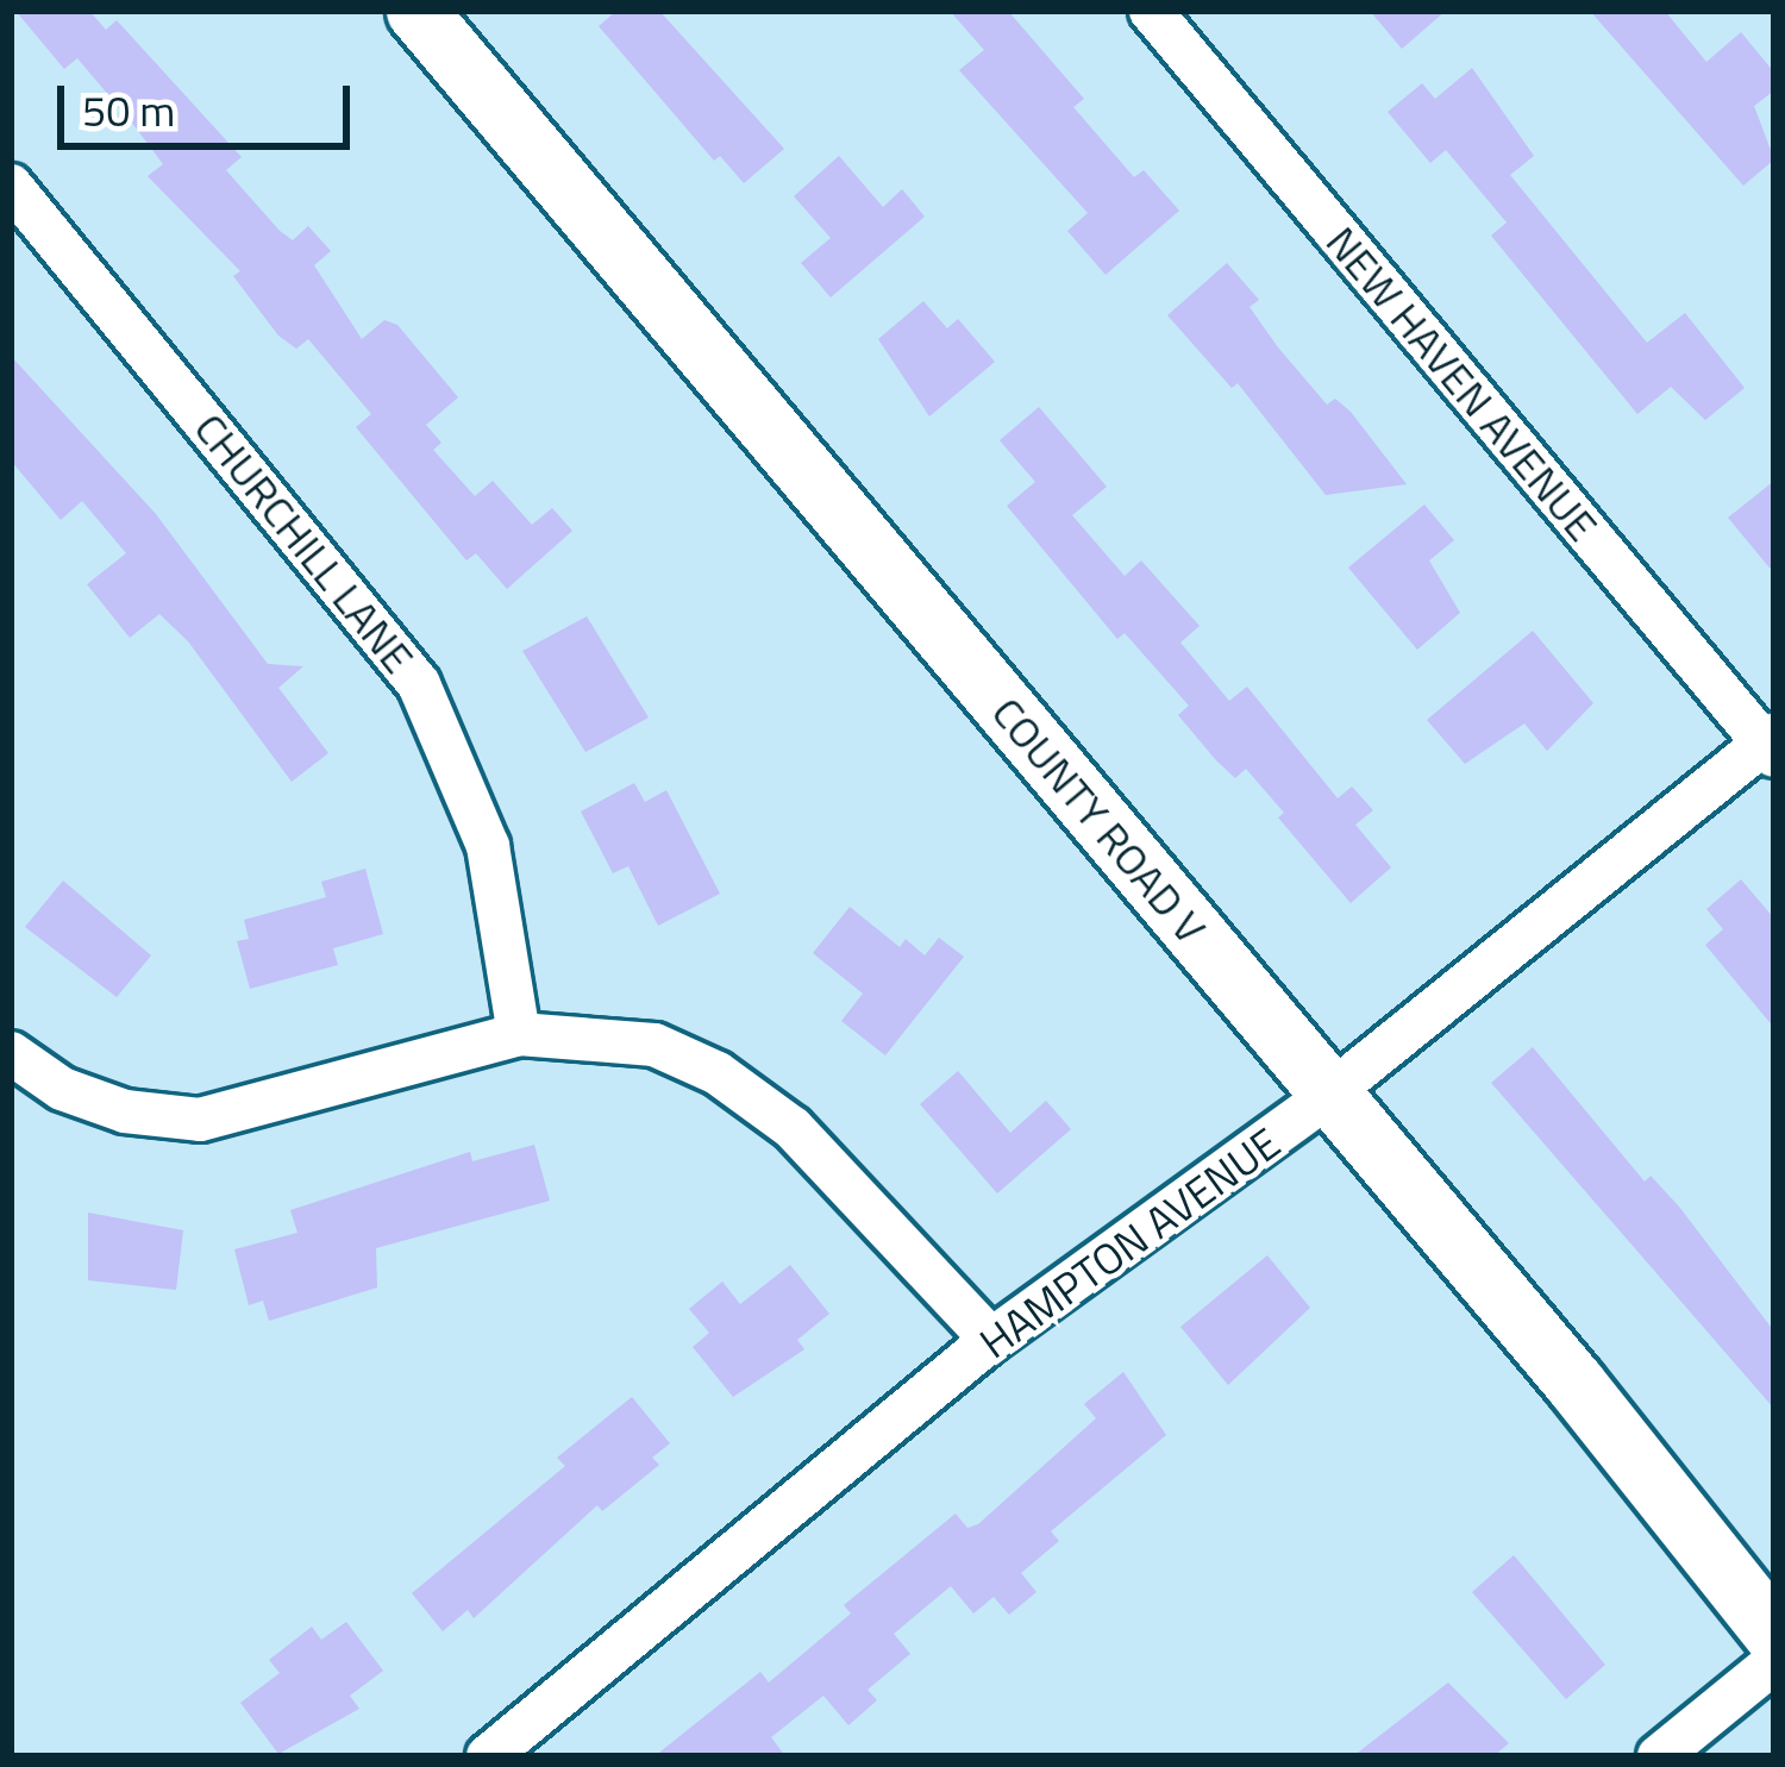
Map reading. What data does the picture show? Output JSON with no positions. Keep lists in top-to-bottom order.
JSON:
{
  "streets": {
    "main road": ["COUNTY ROAD V"],
    "street": ["NEW HAVEN AVENUE", "CHURCHILL LANE", "HAMPTON AVENUE"]
  },
  "crossings": [
    ["NEW HAVEN AVENUE", "HAMPTON AVENUE"],
    ["COUNTY ROAD V", "HAMPTON AVENUE"]
  ],
  "scale_bar": "50 m"
}
